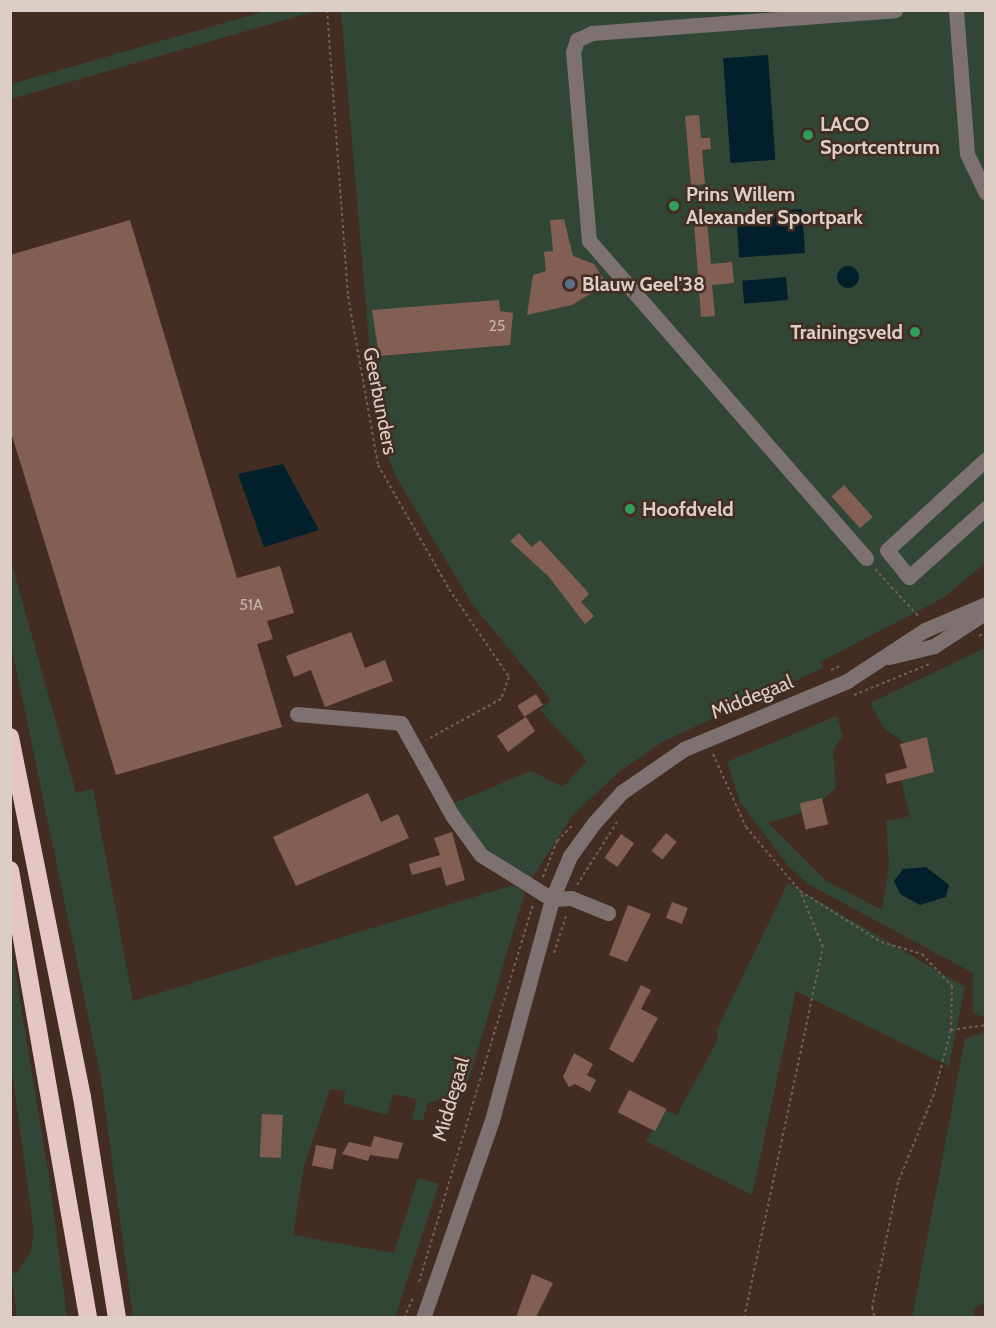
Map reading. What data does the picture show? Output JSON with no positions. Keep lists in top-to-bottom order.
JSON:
{
  "streets": {
    "street": ["Middegaal"],
    "path": ["Geerbunders"]
  },
  "places": [
    "LACO Sportcentrum",
    "Prins Willem Alexander Sportpark",
    "Blauw Geel'38",
    "Trainingsveld",
    "Hoofdveld"
  ],
  "house_numbers": ["25", "51A"]
}
